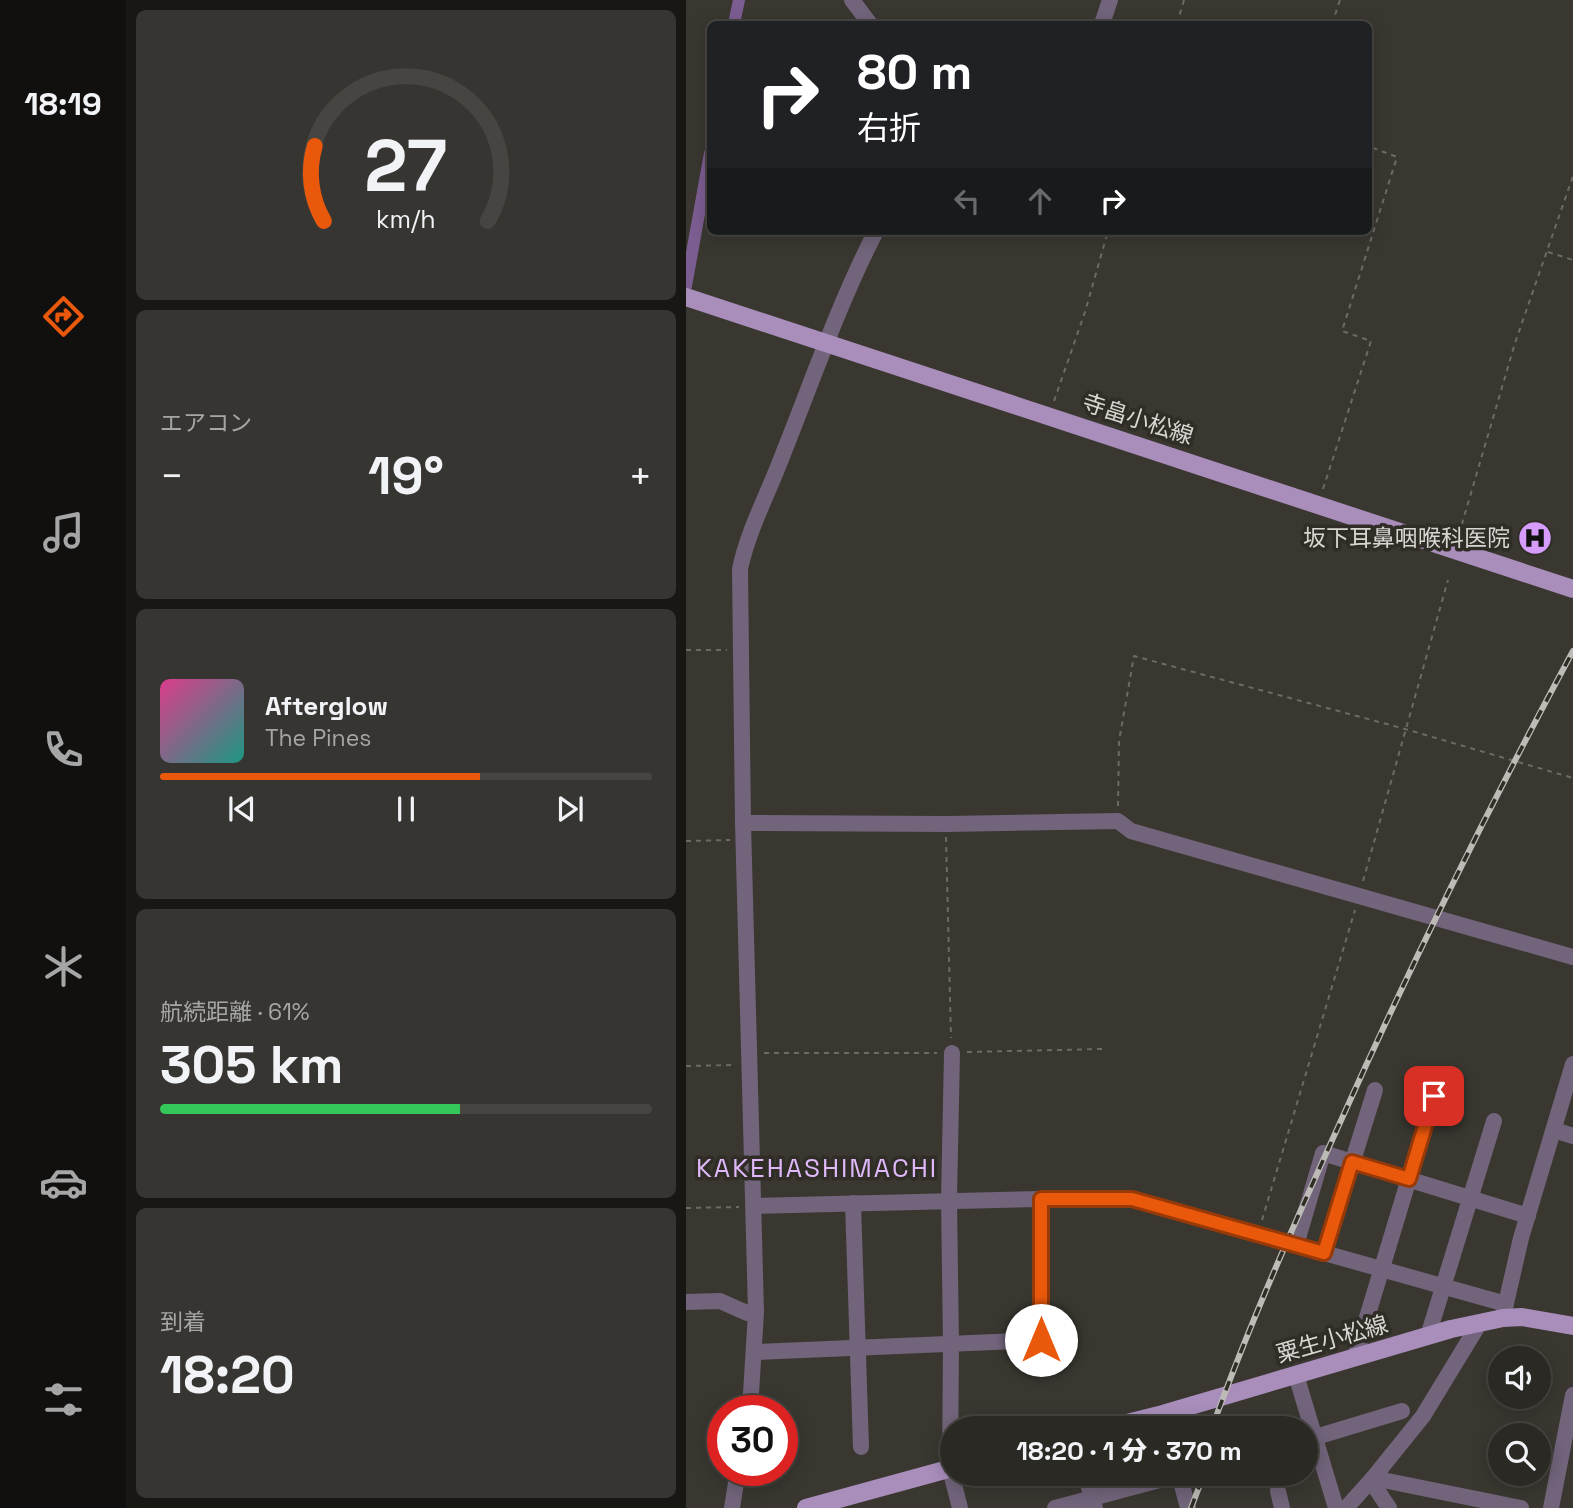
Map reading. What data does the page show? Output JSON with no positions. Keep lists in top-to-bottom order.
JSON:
{
  "streets": {
    "main road": ["寺畠小松線", "粟生小松線"]
  },
  "districts": ["KAKEHASHIMACHI"],
  "places": {
    "hospital": ["坂下耳鼻咽喉科医院"]
  },
  "page": {
    "tabs": "18:19",
    "turn": ["80 m", "右折"],
    "tile": [
      "エアコン",
      ["航続距離 · 61%", "305 km"],
      ["到着", "18:20"]
    ],
    "heat": ["−", "19°", "+"],
    "song": ["Afterglow", "The Pines"],
    "limit": "30",
    "trip": "18:20 · 1 分 · 370 m",
    "gauge": ["27", "km/h"]
  }
}
